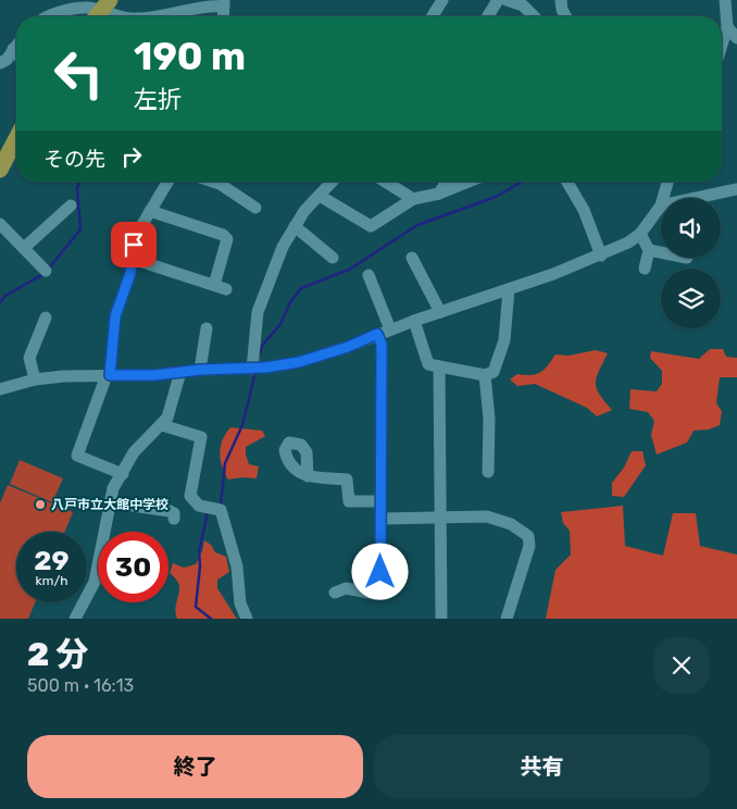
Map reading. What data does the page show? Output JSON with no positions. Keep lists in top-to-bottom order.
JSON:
{
  "places": ["八戸市立大館中学校"],
  "page": {
    "turn": ["190 m", "左折"],
    "then": "その先",
    "speed": "29 km/h",
    "limit": "30",
    "heading": ["2 分", "500 m · 16:13"],
    "buttons": ["終了", "共有"]
  }
}
